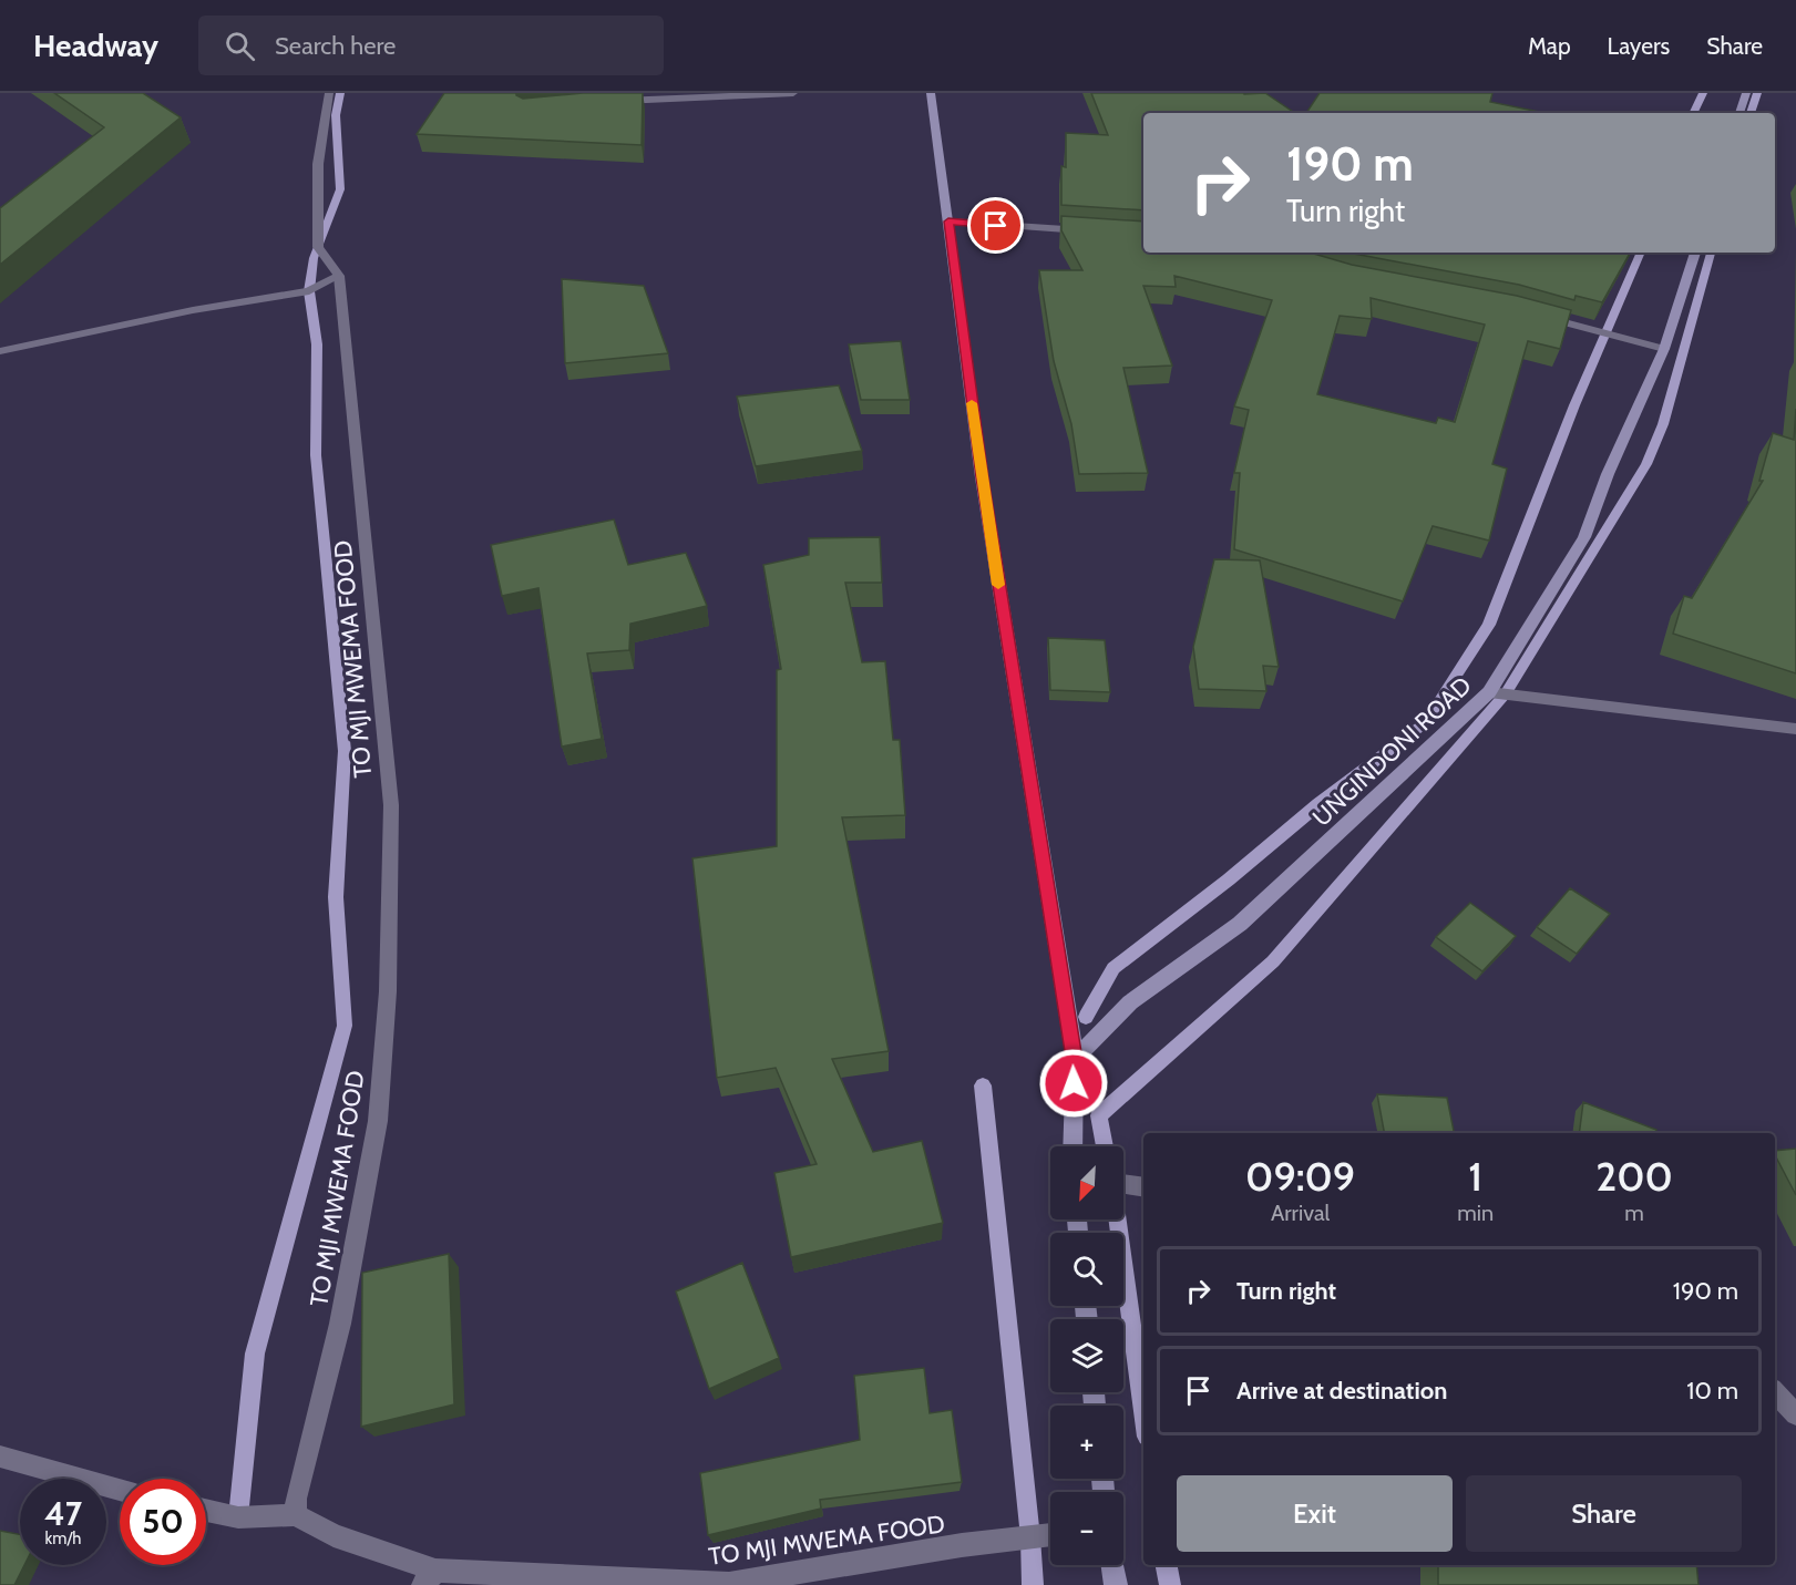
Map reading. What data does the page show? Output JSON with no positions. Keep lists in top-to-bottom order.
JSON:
{
  "streets": {
    "main road": ["UNGINDONI ROAD"],
    "street": ["TO MJI MWEMA FOOD"]
  },
  "north": "bottom left",
  "page": {
    "header": "Headway",
    "search": "Search here",
    "nav": ["Map", "Layers", "Share"],
    "turn": ["190 m", "Turn right"],
    "eta": [
      "09:09",
      "Arrival",
      "1",
      "min",
      "200",
      "m"
    ],
    "map_buttons": ["+", "−"],
    "list": [
      {
        "name": "Turn right",
        "value": "190 m"
      },
      {
        "name": "Arrive at destination",
        "value": "10 m"
      }
    ],
    "buttons": ["Exit", "Share"],
    "speed": "47 km/h",
    "limit": "50"
  }
}
